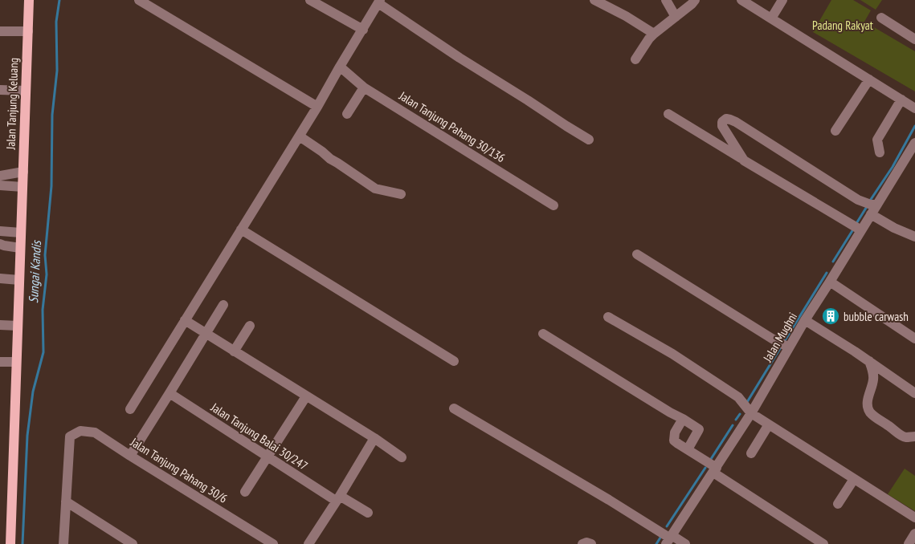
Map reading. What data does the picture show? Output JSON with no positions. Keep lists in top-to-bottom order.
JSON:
{
  "streets": {
    "main road": ["Jalan Tanjung Keluang"],
    "street": [
      "Jalan Tanjung Pahang 30/136",
      "Jalan Mughni",
      "Jalan Tanjung Balai 30/247",
      "Jalan Tanjung Pahang 30/6"
    ]
  },
  "water": ["Sungai Kandis"],
  "parks": ["Padang Rakyat"],
  "places": {
    "building": ["bubble carwash"]
  }
}
